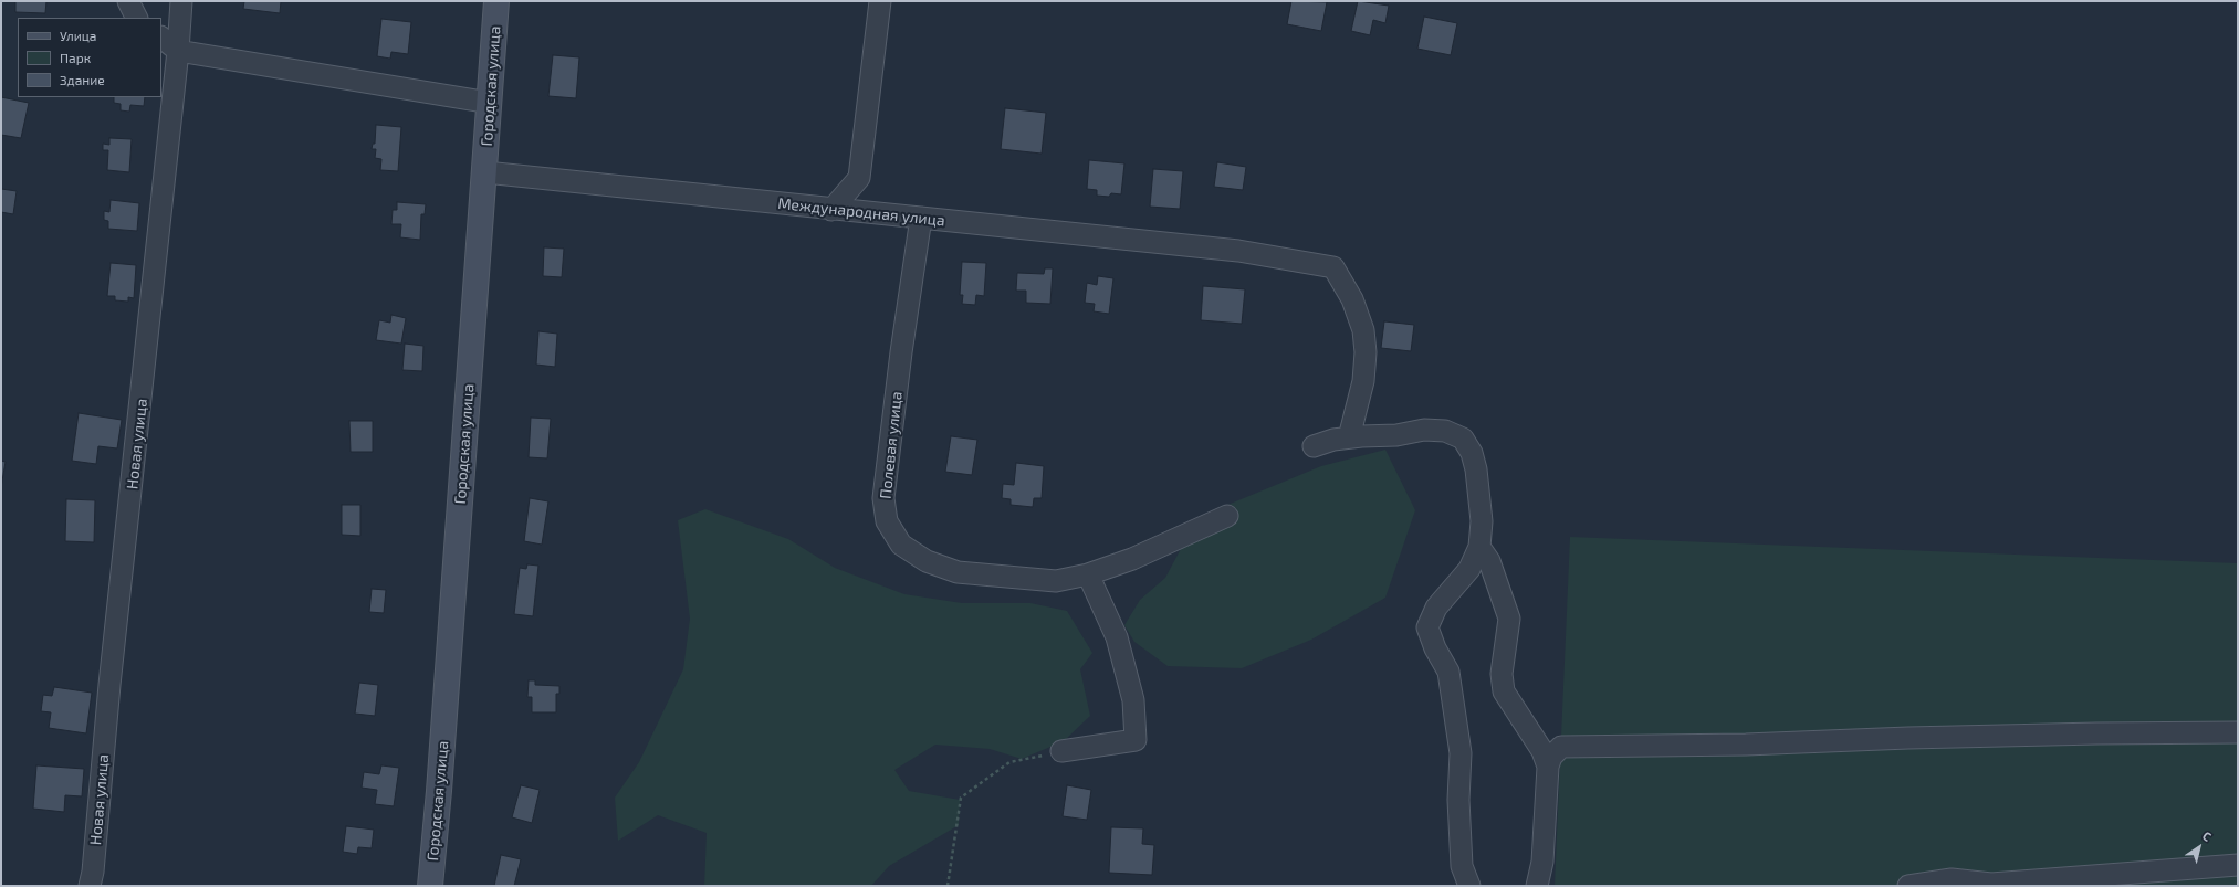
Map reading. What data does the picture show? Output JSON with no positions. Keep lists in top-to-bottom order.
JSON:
{
  "streets": {
    "main road": ["Городская улица"],
    "street": ["Международная улица", "Новая улица", "Полевая улица"]
  },
  "crossings": [
    ["Городская улица", "Международная улица"],
    ["Международная улица", "Полевая улица"]
  ],
  "legend": ["Улица", "Парк", "Здание"],
  "north": "top right"
}
